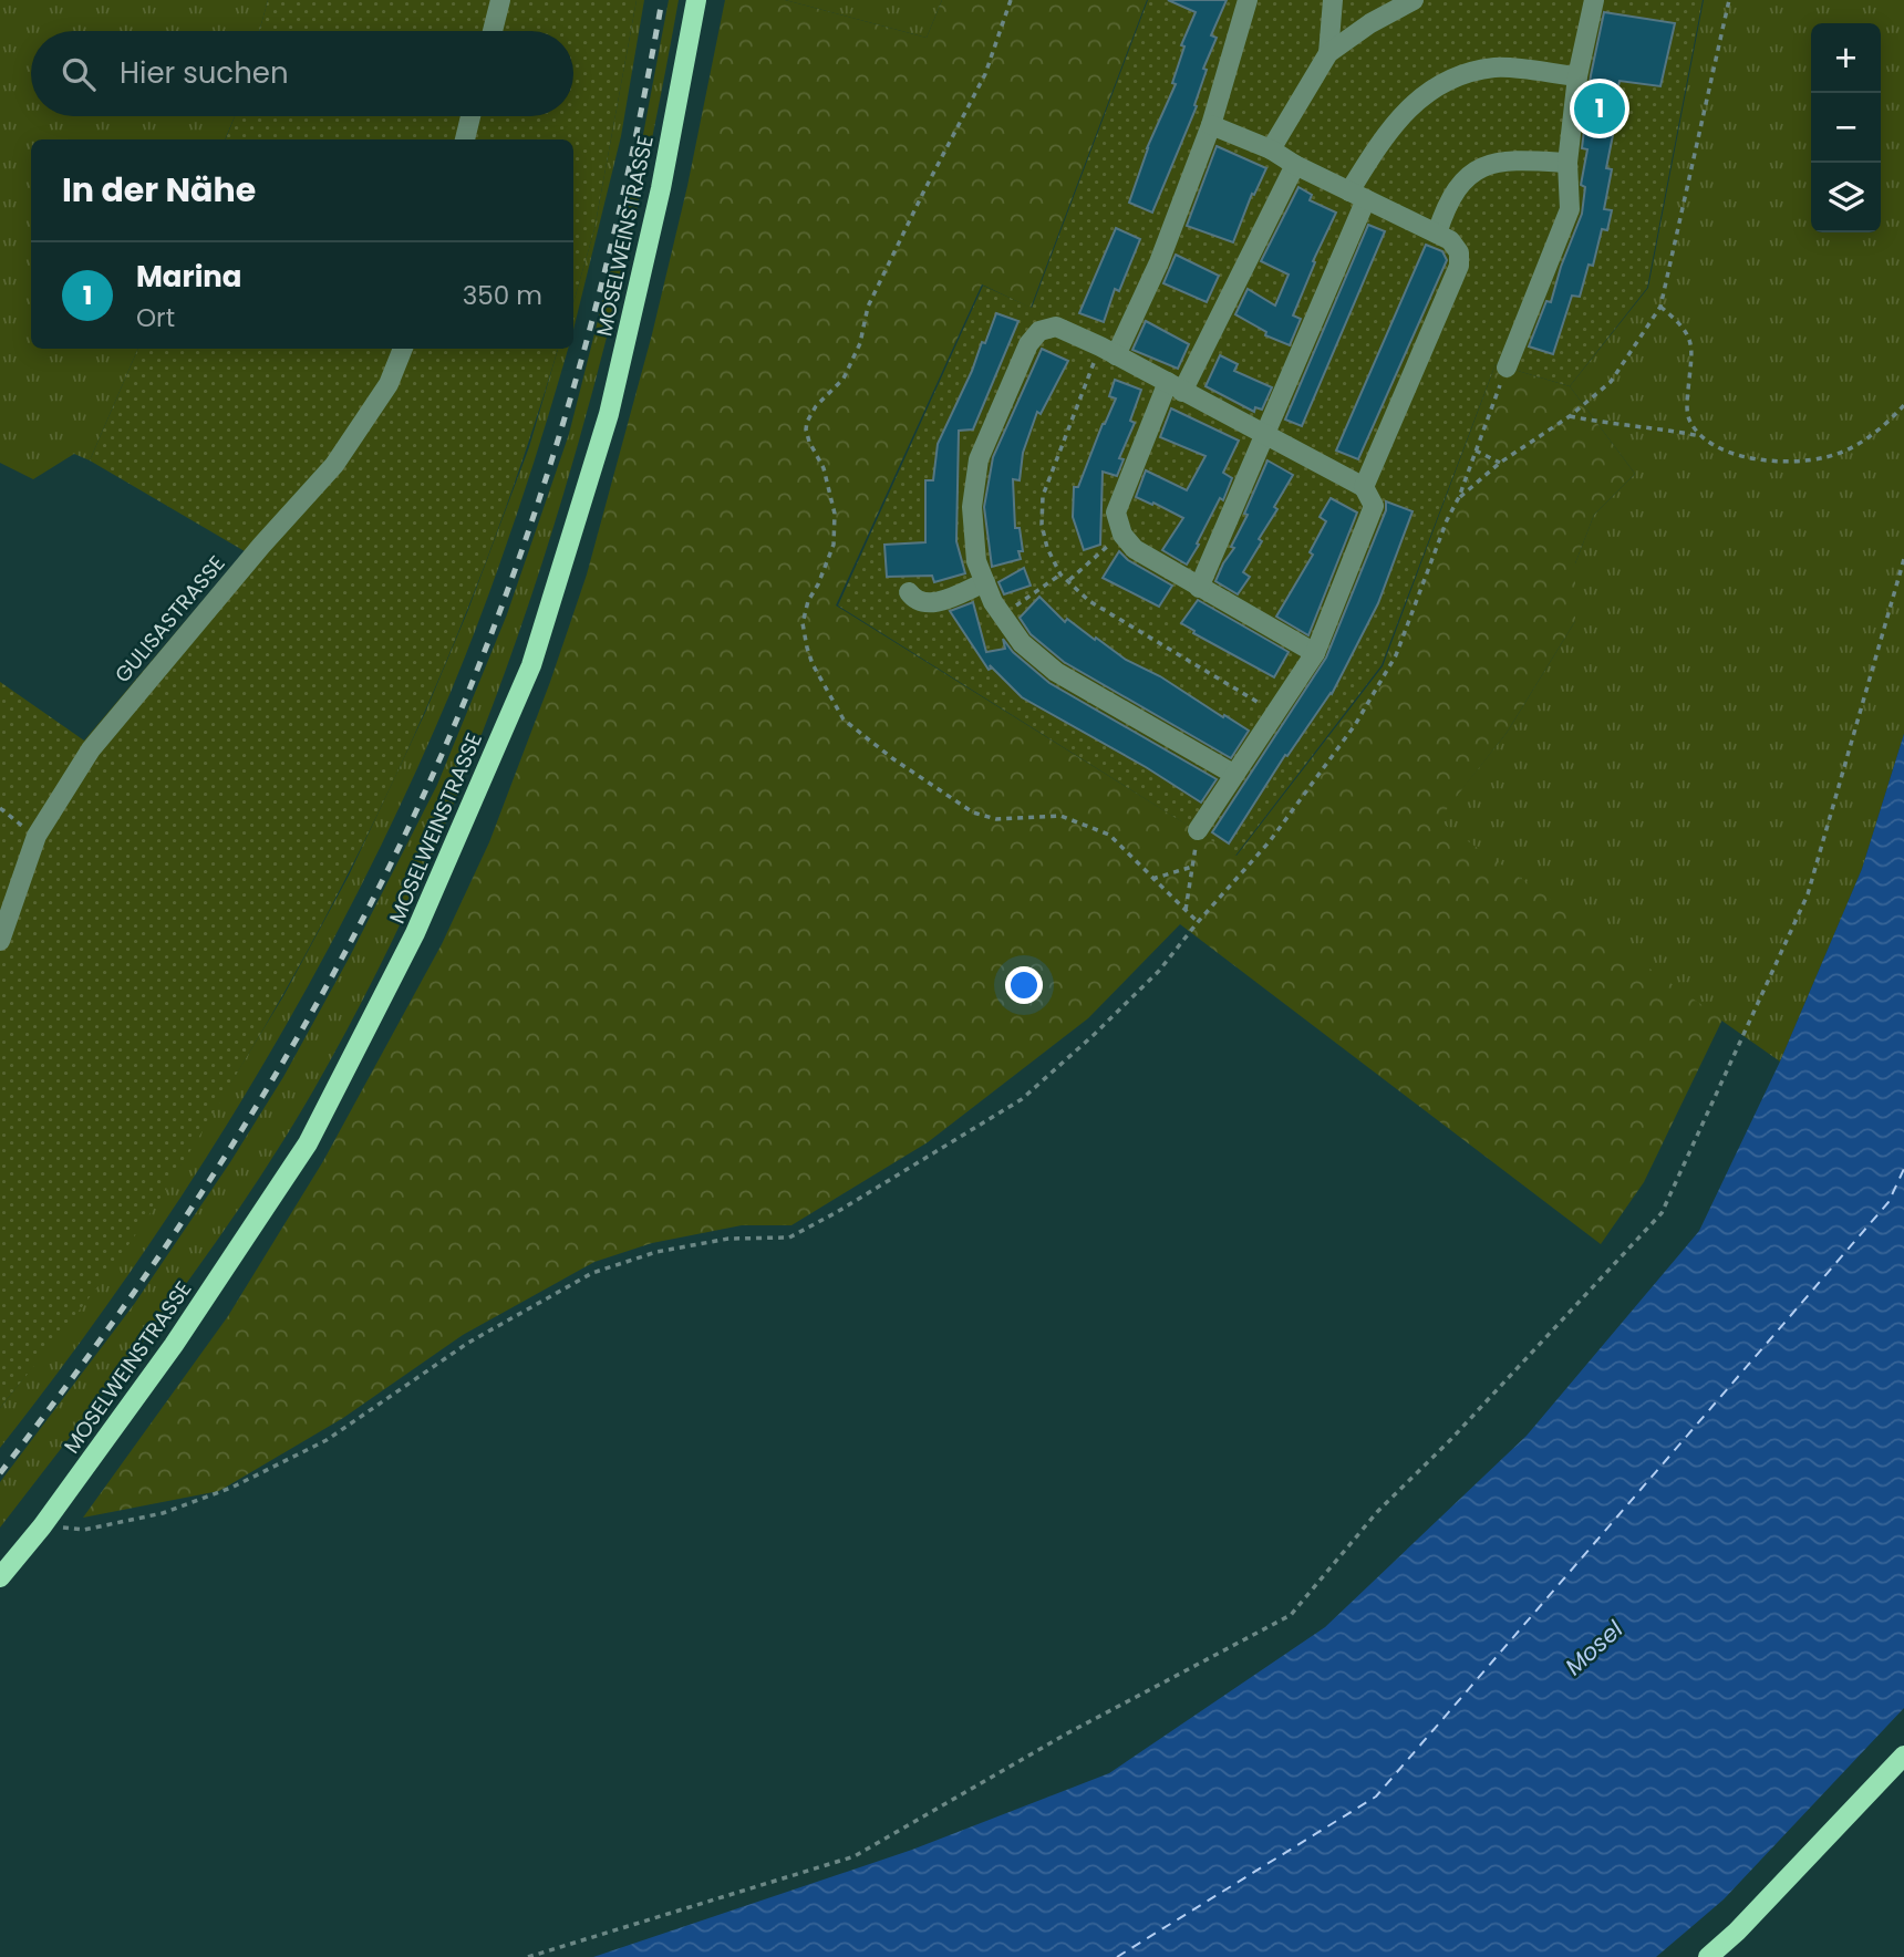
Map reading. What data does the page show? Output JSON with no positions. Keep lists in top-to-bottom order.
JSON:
{
  "streets": {
    "main road": ["MOSELWEINSTRASSE"],
    "street": ["GULISASTRASSE"]
  },
  "water": ["Mosel"],
  "page": {
    "map_buttons": ["+", "−"],
    "search": "Hier suchen",
    "pins": "1",
    "heading": "In der Nähe",
    "list": [
      {
        "mark": "1",
        "name": "Marina",
        "note": "Ort",
        "value": "350 m"
      }
    ]
  }
}
